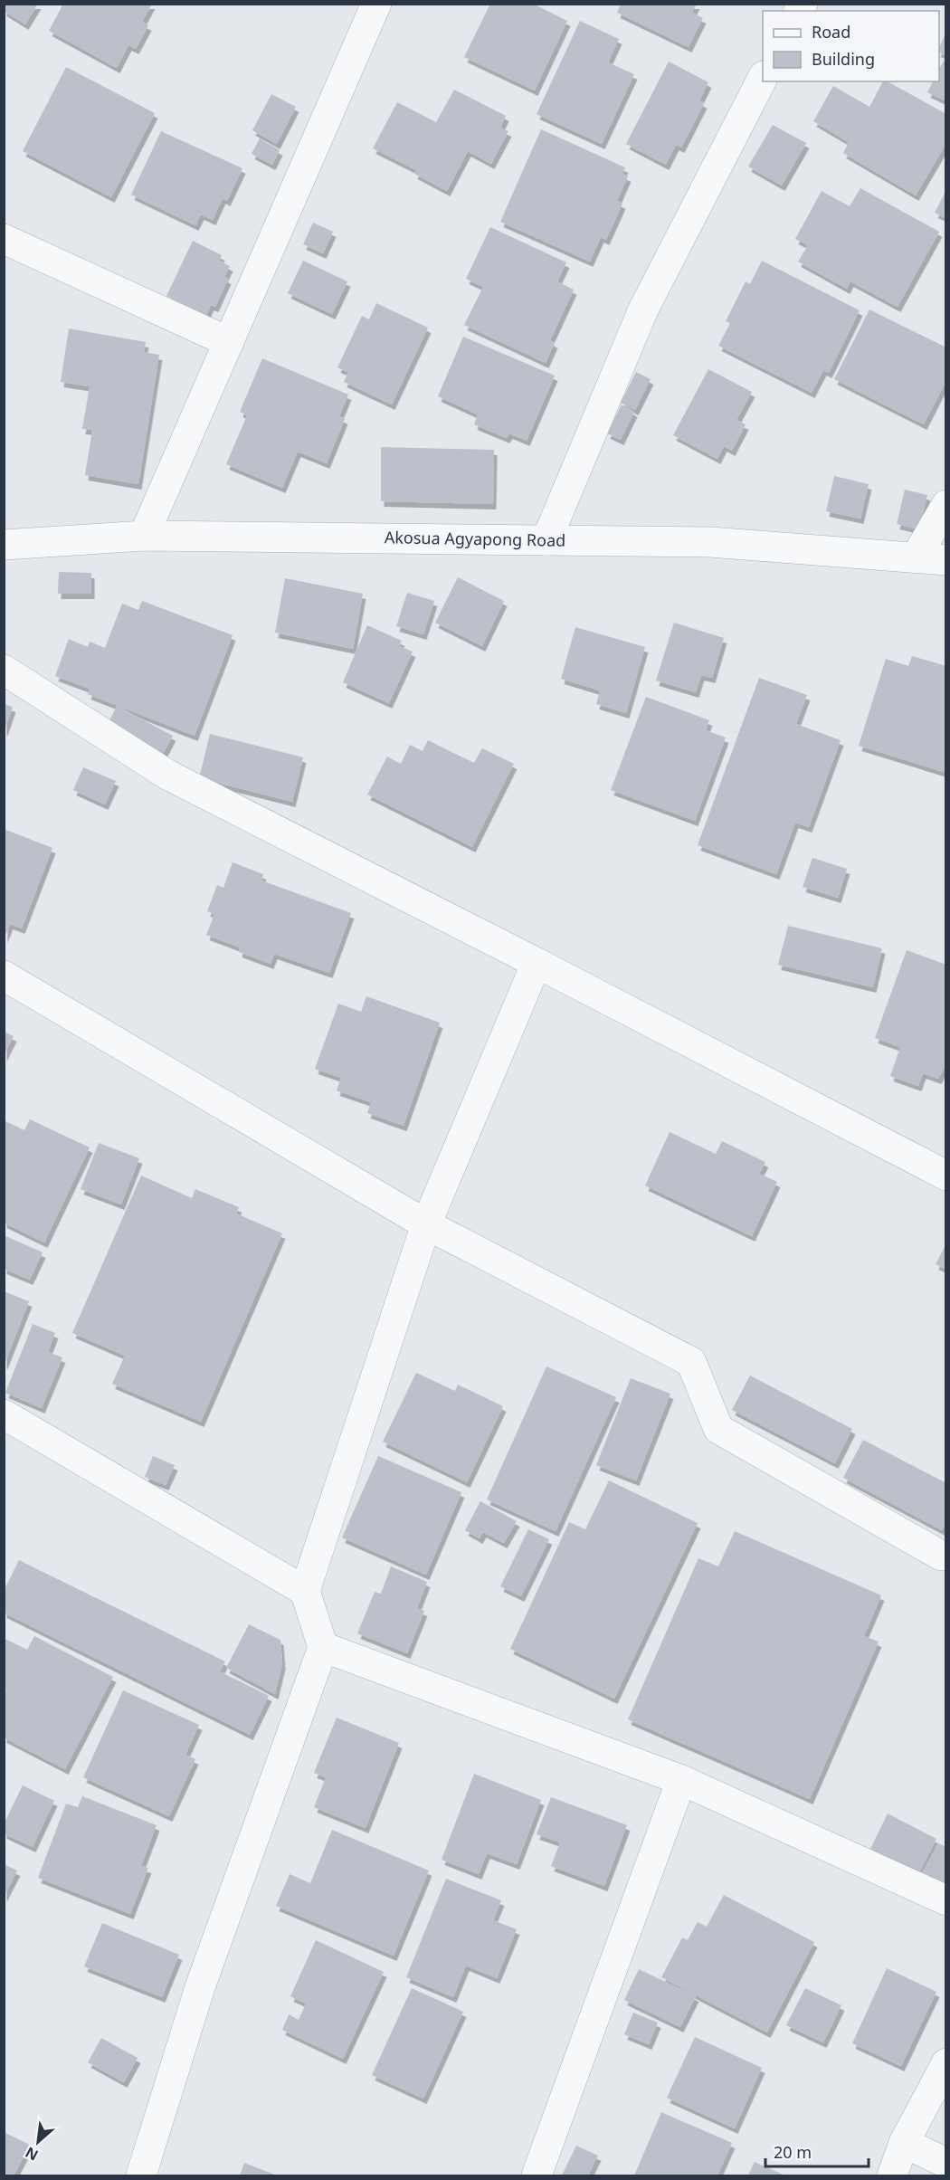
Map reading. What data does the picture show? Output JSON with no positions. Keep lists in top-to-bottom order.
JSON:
{
  "streets": {
    "street": ["Akosua Agyapong Road"]
  },
  "legend": ["Road", "Building"],
  "scale_bar": "20 m",
  "north": "bottom left"
}
